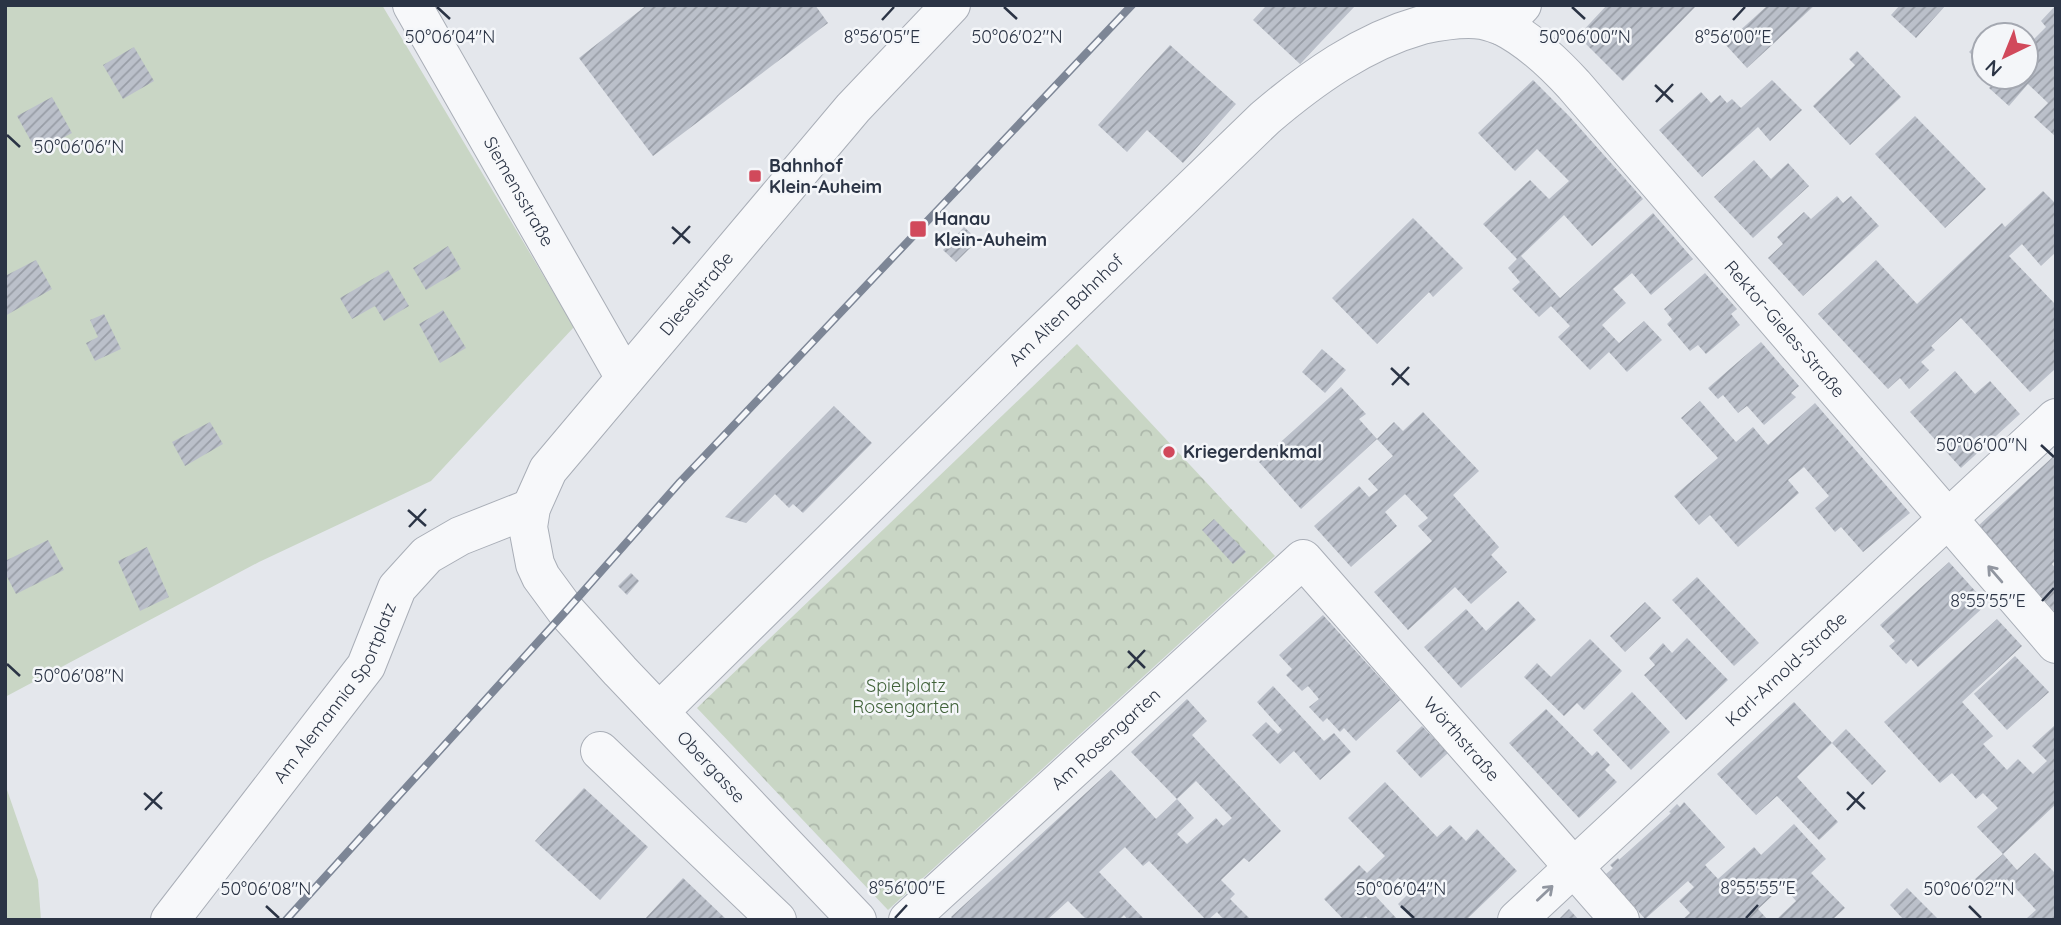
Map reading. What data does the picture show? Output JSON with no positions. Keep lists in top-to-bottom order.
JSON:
{
  "streets": {
    "street": [
      "Siemensstraße",
      "Dieselstraße",
      "Am Alten Bahnhof",
      "Rektor-Gieles-Straße",
      "Karl-Arnold-Straße",
      "Am Alemannia Sportplatz",
      "Am Rosengarten",
      "Wörthstraße",
      "Obergasse"
    ]
  },
  "crossings": [
    ["Siemensstraße", "Dieselstraße"],
    ["Dieselstraße", "Am Alemannia Sportplatz"],
    ["Dieselstraße", "Obergasse"],
    ["Am Alten Bahnhof", "Rektor-Gieles-Straße"],
    ["Am Alten Bahnhof", "Obergasse"],
    ["Rektor-Gieles-Straße", "Karl-Arnold-Straße"],
    ["Karl-Arnold-Straße", "Wörthstraße"],
    ["Am Rosengarten", "Wörthstraße"]
  ],
  "parks": ["Spielplatz Rosengarten"],
  "places": {
    "transit": ["Bahnhof Klein-Auheim", "Hanau Klein-Auheim"],
    "other": ["Kriegerdenkmal"]
  },
  "north": "bottom left",
  "coordinates": [
    "50°06'00\"N",
    "50°06'04\"N",
    "50°06'02\"N",
    "8°56'05\"E",
    "8°56'00\"E",
    "50°06'06\"N",
    "8°55'55\"E",
    "50°06'08\"N"
  ]
}
